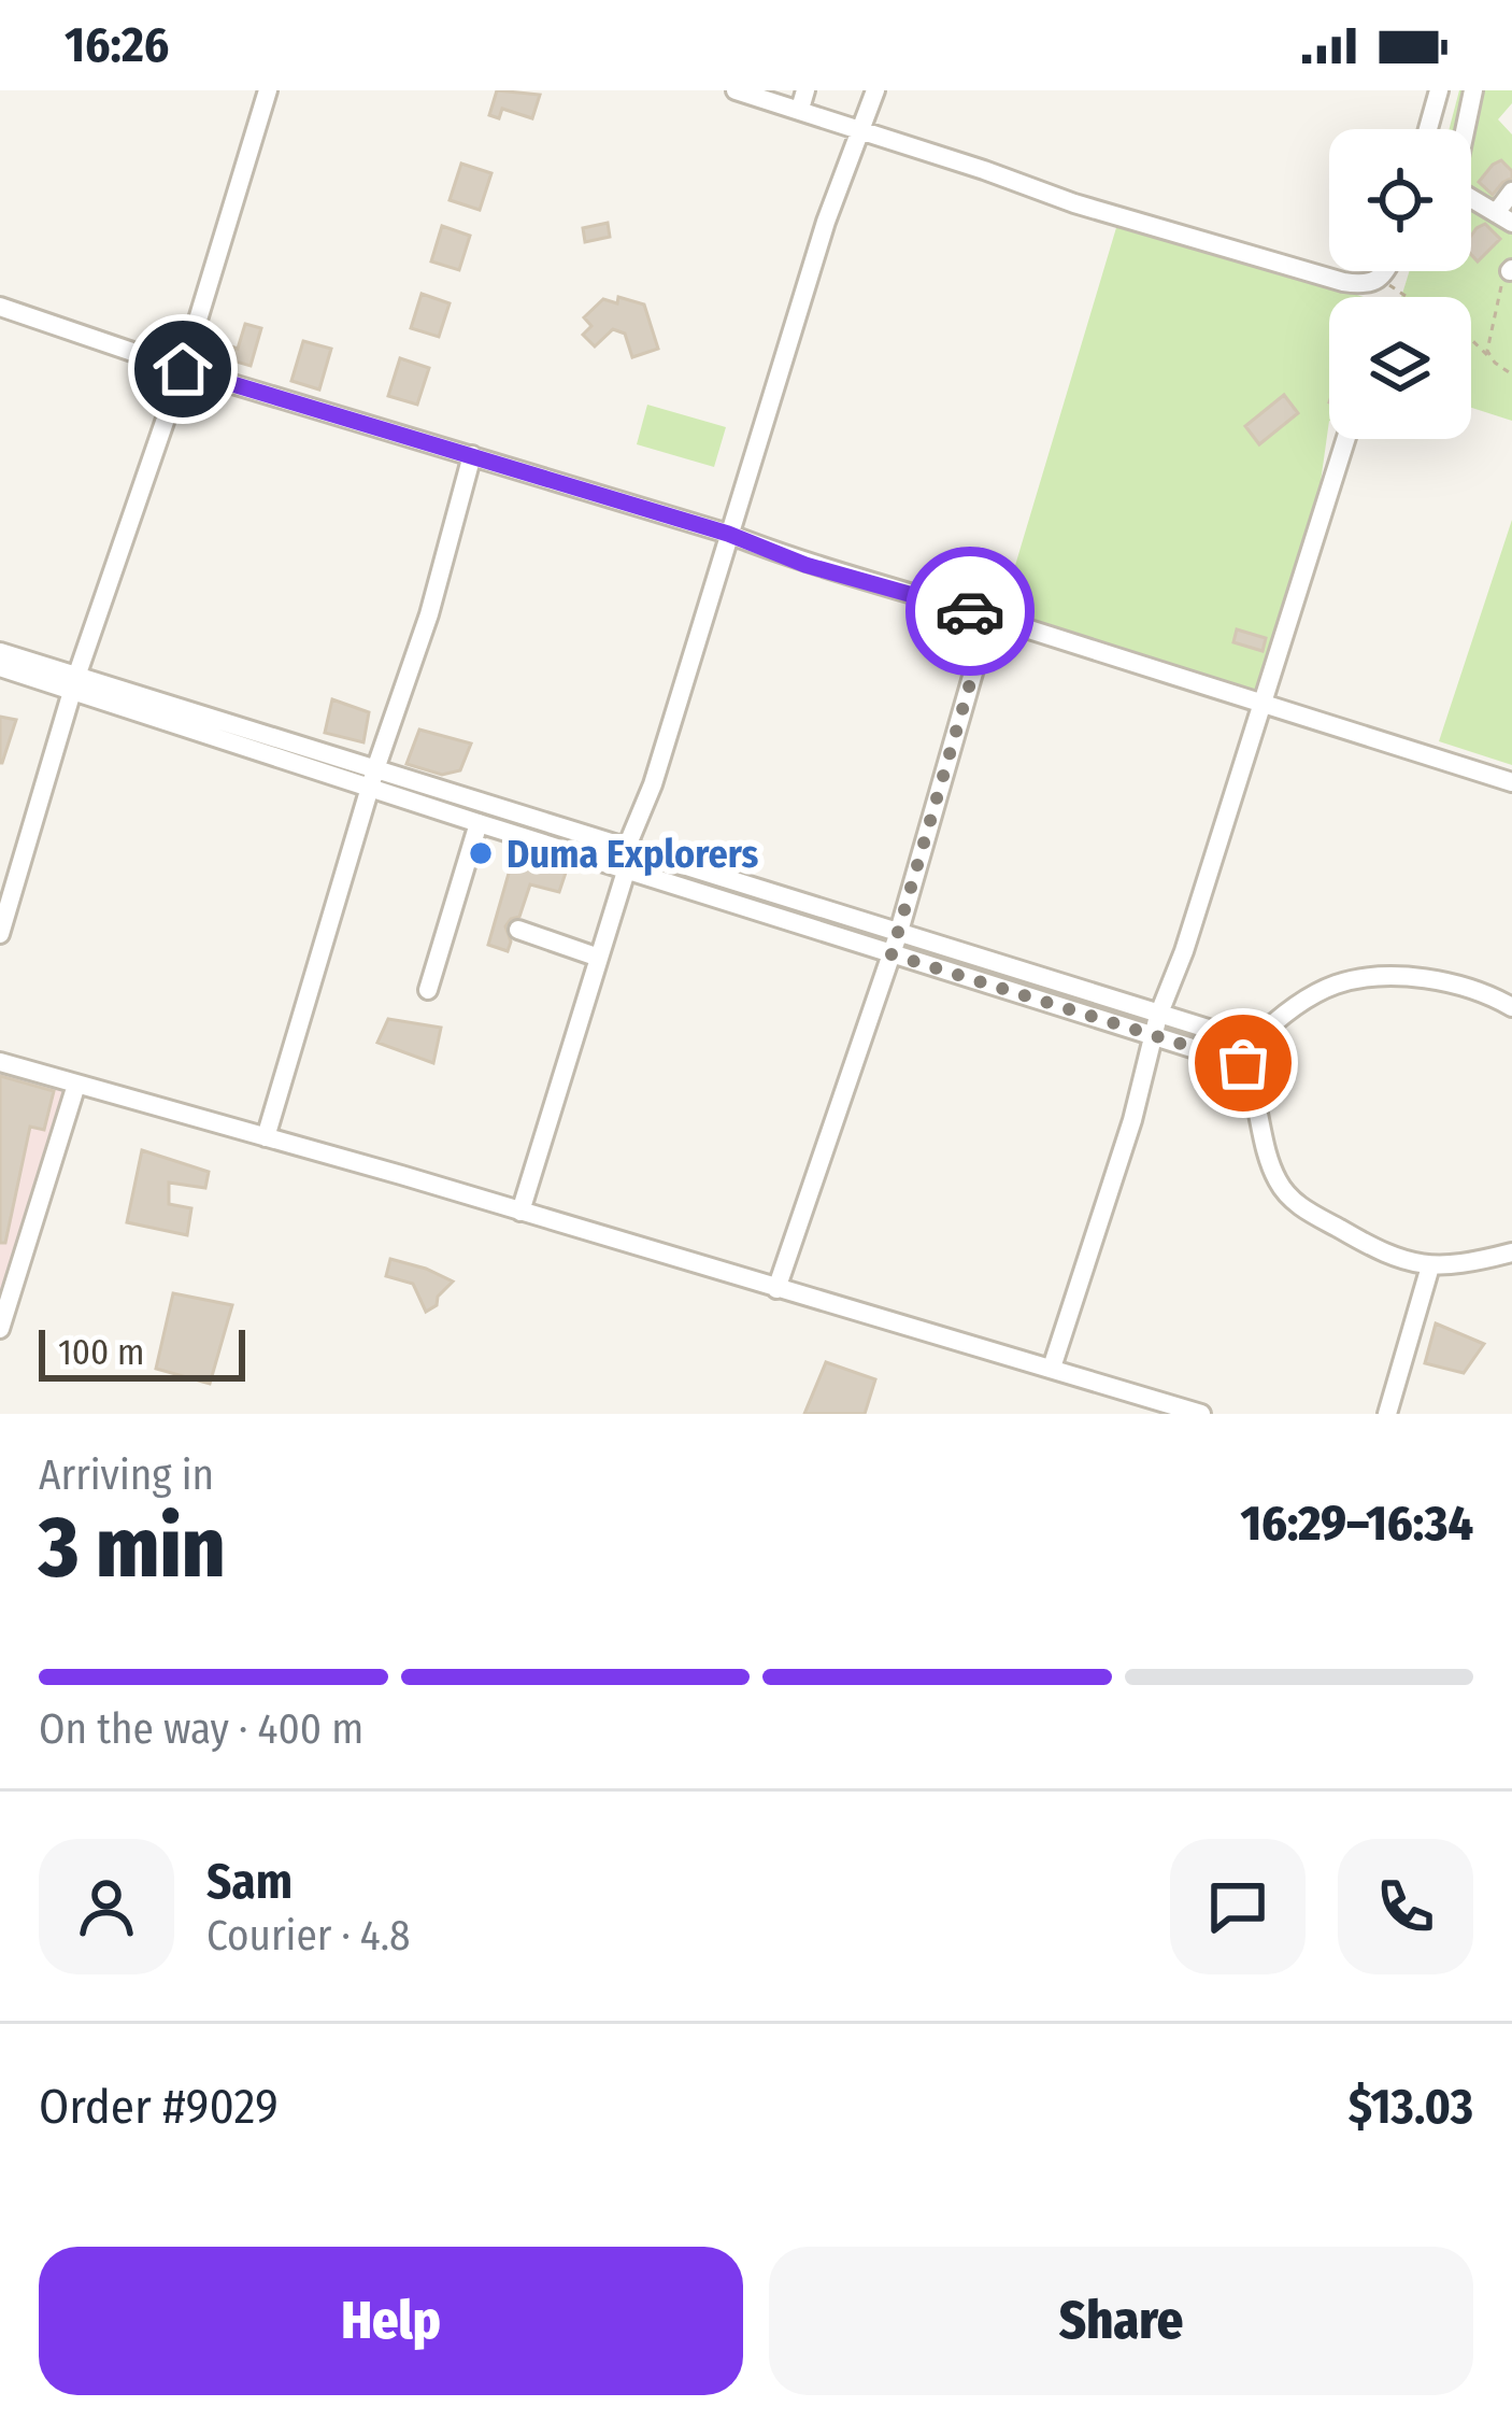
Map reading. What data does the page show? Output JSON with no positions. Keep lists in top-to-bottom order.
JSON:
{
  "places": ["Duma Explorers"],
  "scale_bar": "100 m",
  "page": {
    "status": "16:26",
    "scale": "100 m",
    "heading": ["3 min", "Arriving in", "16:29–16:34"],
    "panel": [
      "Sam",
      "Courier · 4.8",
      "Order #9029",
      "$13.03"
    ],
    "bar": "On the way · 400 m",
    "buttons": ["Help", "Share"]
  }
}
